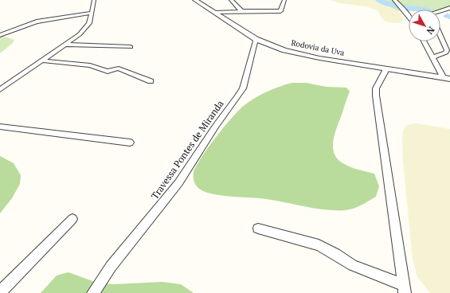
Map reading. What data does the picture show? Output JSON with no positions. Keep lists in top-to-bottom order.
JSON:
{
  "streets": {
    "street": ["Rodovia da Uva", "Travessa Pontes de Miranda"]
  },
  "crossings": [
    ["Rodovia da Uva", "Travessa Pontes de Miranda"]
  ],
  "north": "bottom right"
}
